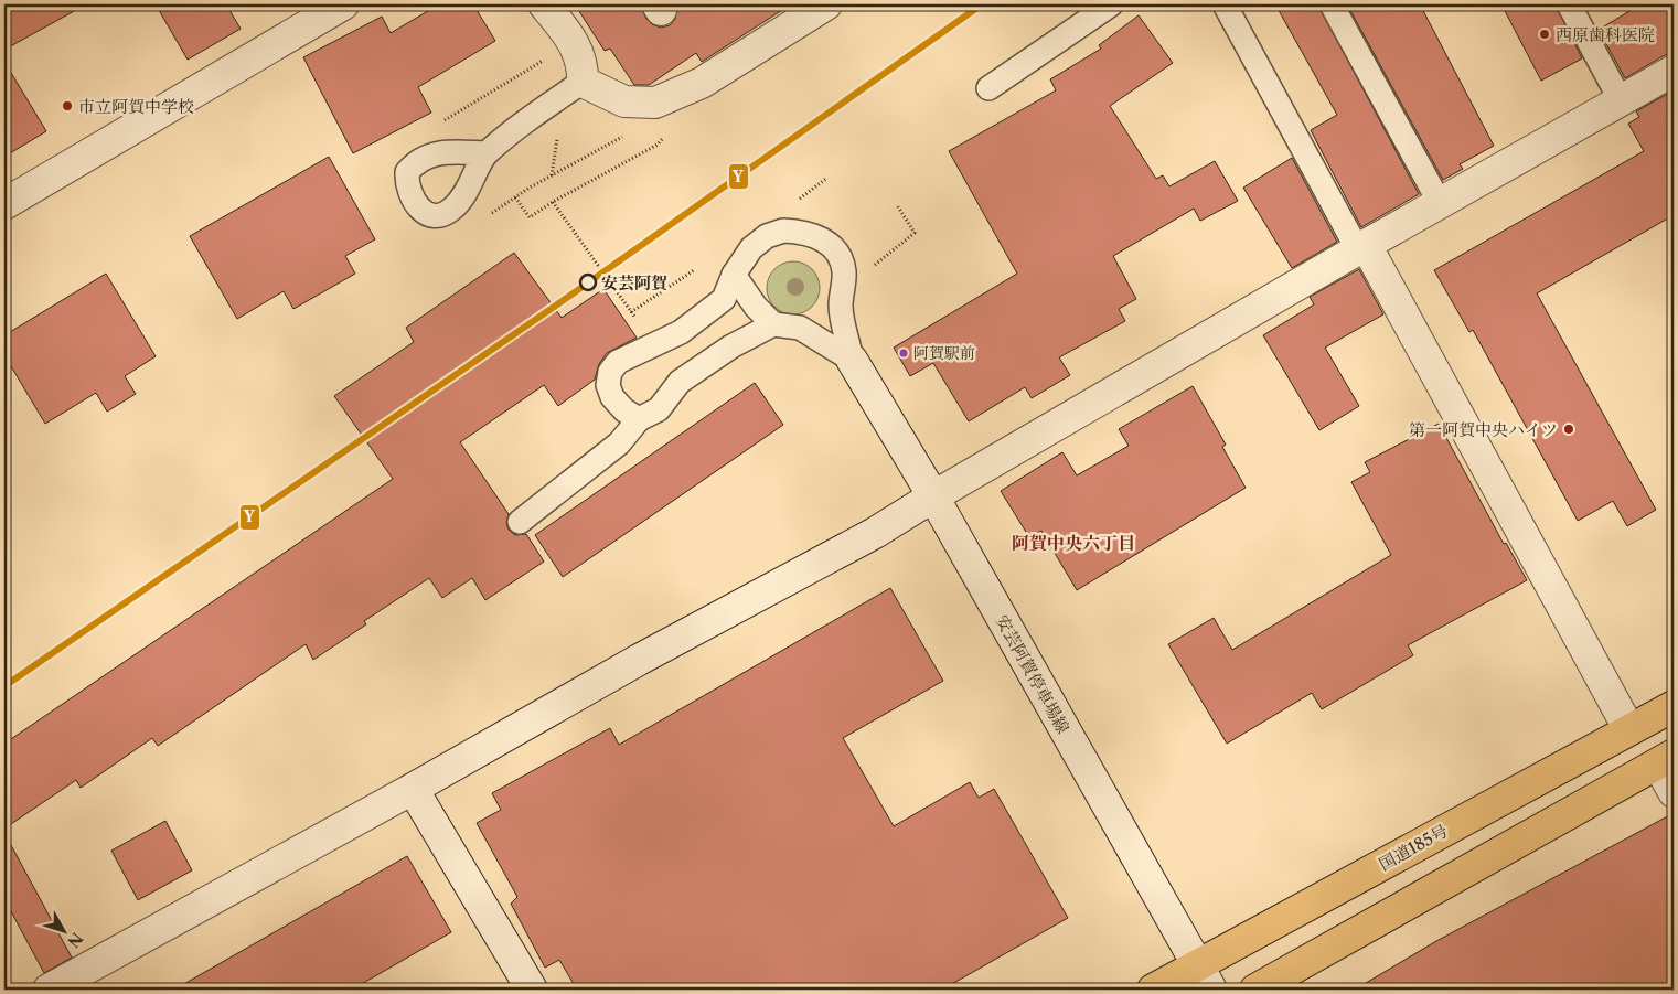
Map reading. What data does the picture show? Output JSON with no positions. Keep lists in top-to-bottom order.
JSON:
{
  "streets": {
    "highway": ["国道185号"],
    "street": ["安芸阿賀停車場線"]
  },
  "crossings": [
    ["安芸阿賀停車場線", "国道185号"]
  ],
  "districts": ["阿賀中央六丁目"],
  "places": [
    "西原歯科医院",
    "市立阿賀中学校",
    "安芸阿賀",
    "阿賀駅前",
    "第一阿賀中央ハイツ"
  ],
  "lines": ["transit line Y"],
  "north": "bottom right"
}
